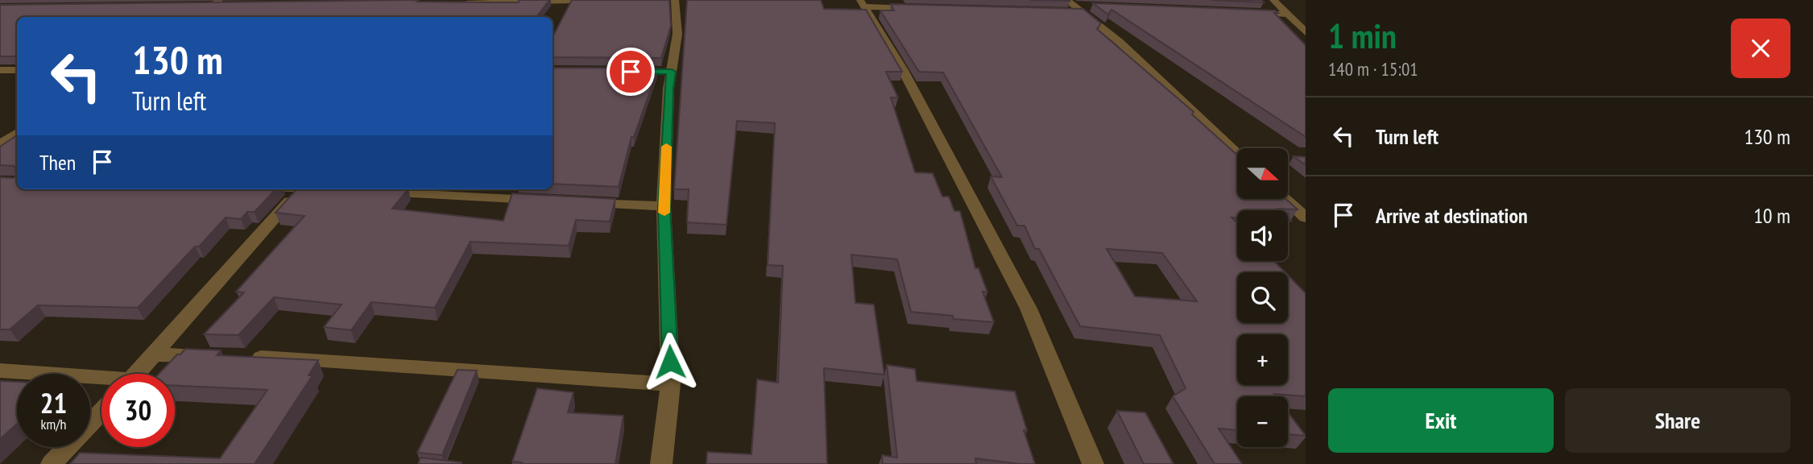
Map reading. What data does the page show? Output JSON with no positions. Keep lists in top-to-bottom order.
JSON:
{
  "north": "right",
  "page": {
    "heading": ["1 min", "140 m · 15:01"],
    "turn": ["130 m", "Turn left"],
    "list": [
      {
        "name": "Turn left",
        "value": "130 m"
      },
      {
        "name": "Arrive at destination",
        "value": "10 m"
      }
    ],
    "then": "Then",
    "map_buttons": ["+", "−"],
    "speed": "21 km/h",
    "limit": "30",
    "buttons": ["Exit", "Share"]
  }
}
